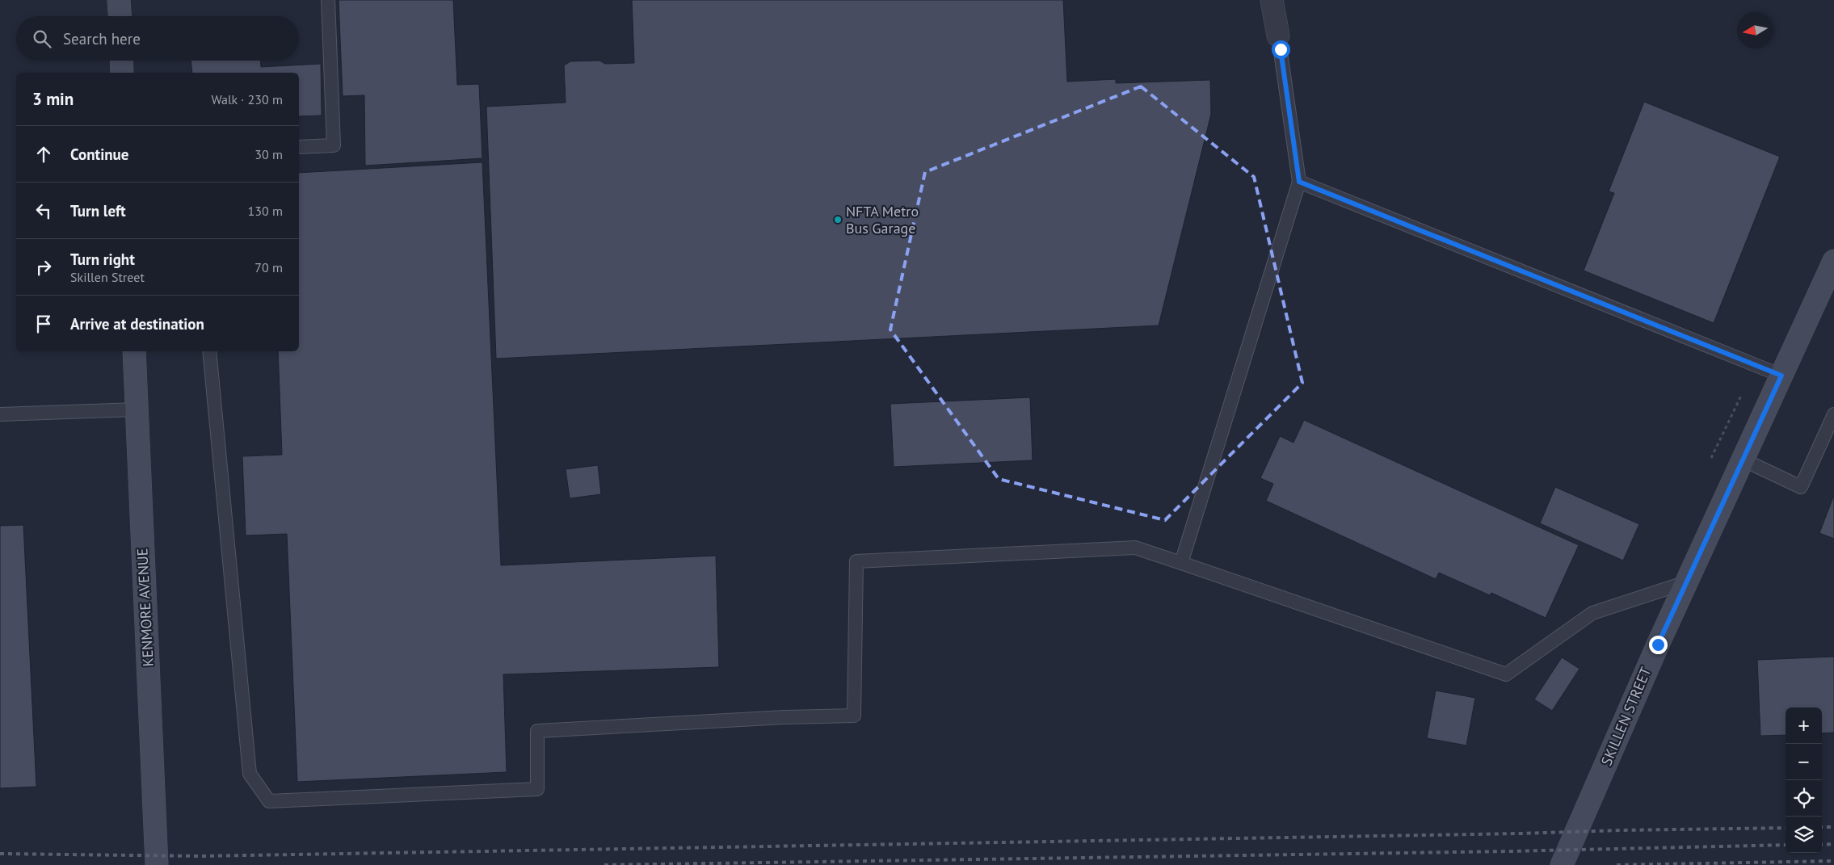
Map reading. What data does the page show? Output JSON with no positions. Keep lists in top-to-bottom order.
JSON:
{
  "streets": {
    "street": ["KENMORE AVENUE", "SKILLEN STREET"]
  },
  "places": ["NFTA Metro Bus Garage"],
  "north": "left",
  "page": {
    "search": "Search here",
    "heading": ["3 min", "Walk · 230 m"],
    "list": [
      ["Continue", "30 m"],
      ["Turn left", "130 m"],
      ["Turn right", "Skillen Street", "70 m"],
      "Arrive at destination"
    ],
    "map_buttons": ["+", "−"]
  }
}
